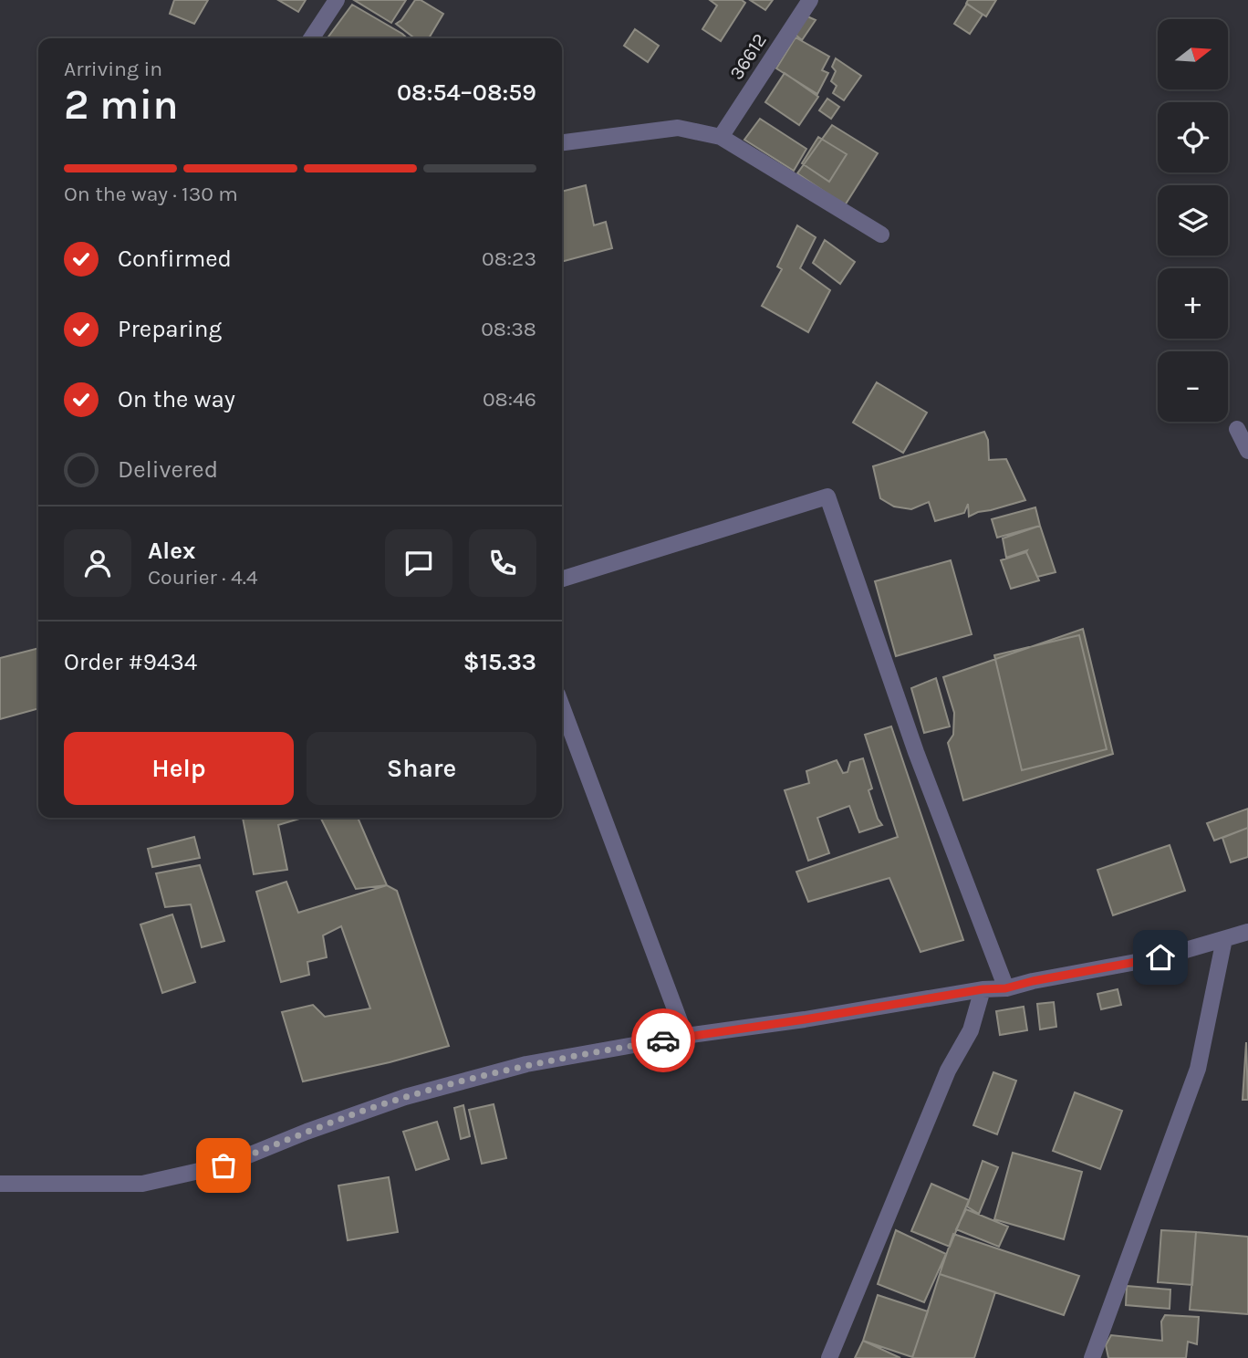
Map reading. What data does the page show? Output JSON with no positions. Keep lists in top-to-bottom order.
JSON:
{
  "streets": {
    "street": ["36612"]
  },
  "north": "right",
  "page": {
    "map_buttons": ["+", "−"],
    "heading": ["2 min", "Arriving in", "08:54–08:59"],
    "panel": [
      "Alex",
      "Courier · 4.4",
      "Order #9434",
      "$15.33"
    ],
    "bar": "On the way · 130 m",
    "list": [
      ["Confirmed", "08:23"],
      ["Preparing", "08:38"],
      ["On the way", "08:46"],
      "Delivered"
    ],
    "buttons": ["Help", "Share"]
  }
}
